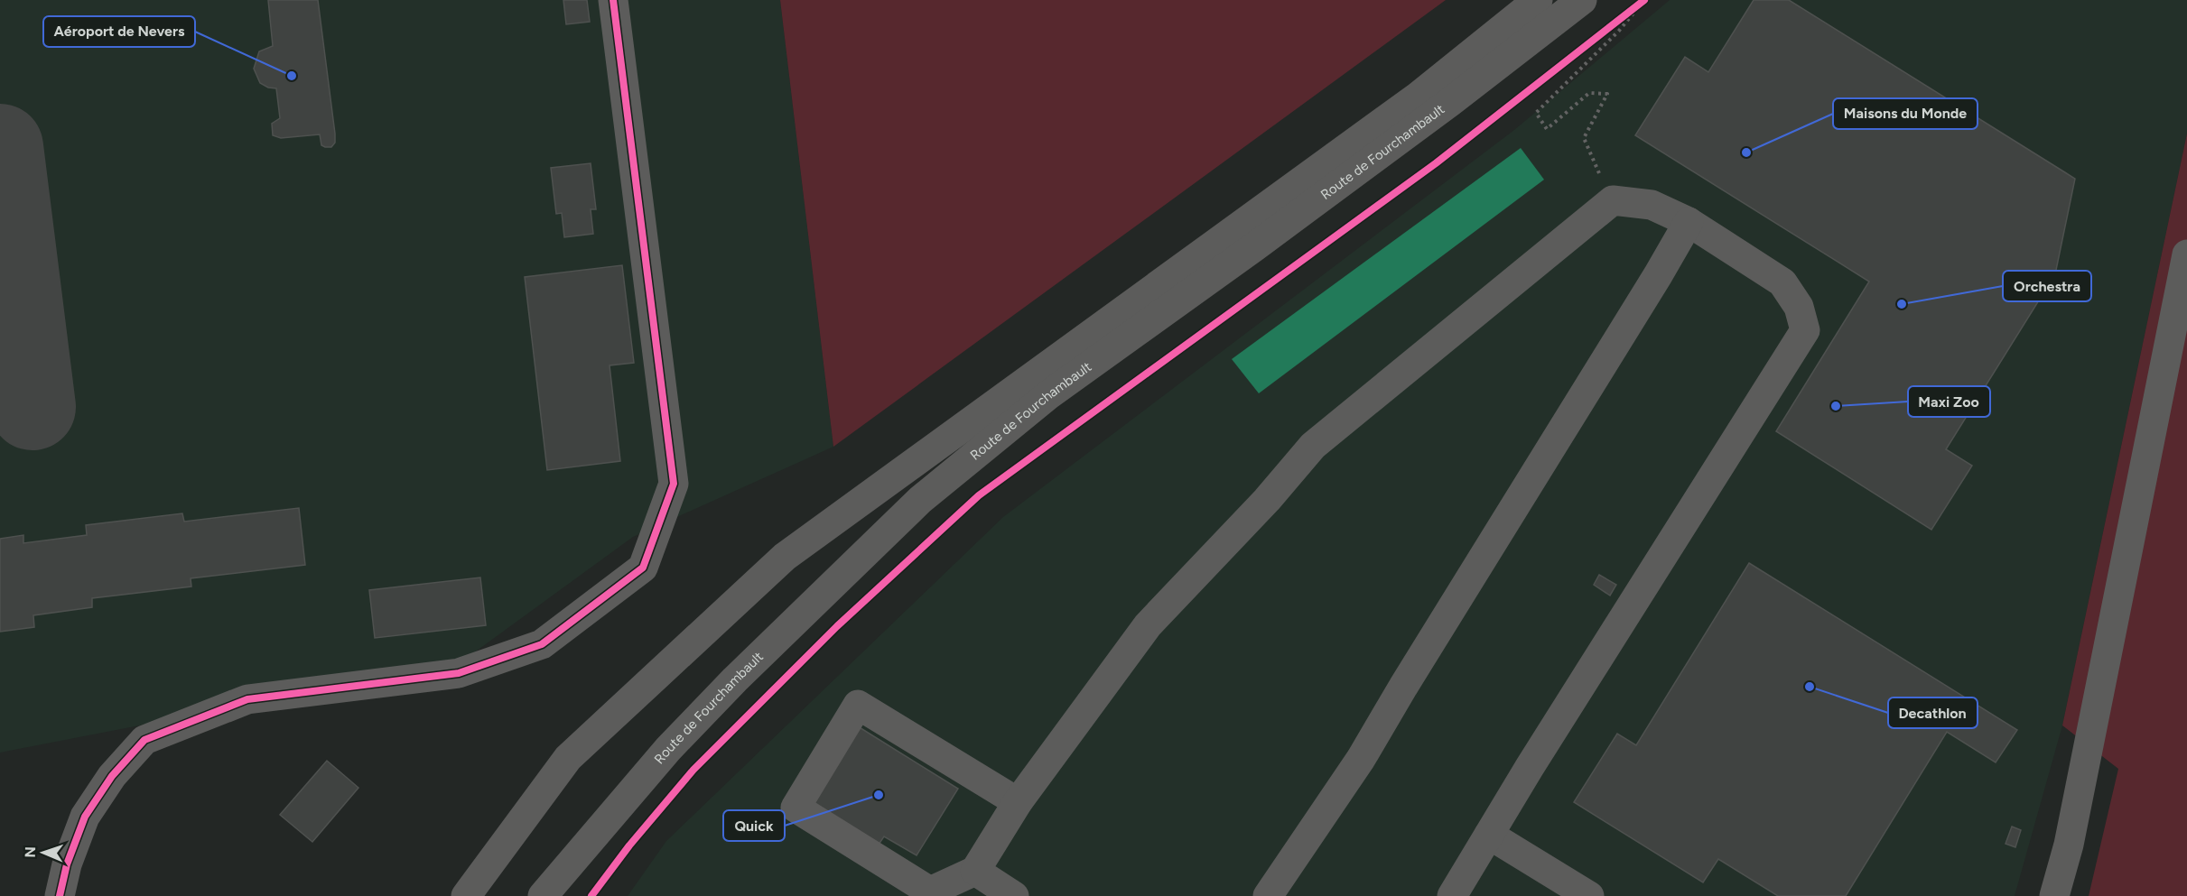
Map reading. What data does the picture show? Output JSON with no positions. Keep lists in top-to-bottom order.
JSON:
{
  "streets": {
    "main road": ["Route de Fourchambault"]
  },
  "places": [
    "Aéroport de Nevers",
    "Maisons du Monde",
    "Orchestra",
    "Maxi Zoo",
    "Decathlon",
    "Quick"
  ],
  "north": "left"
}
